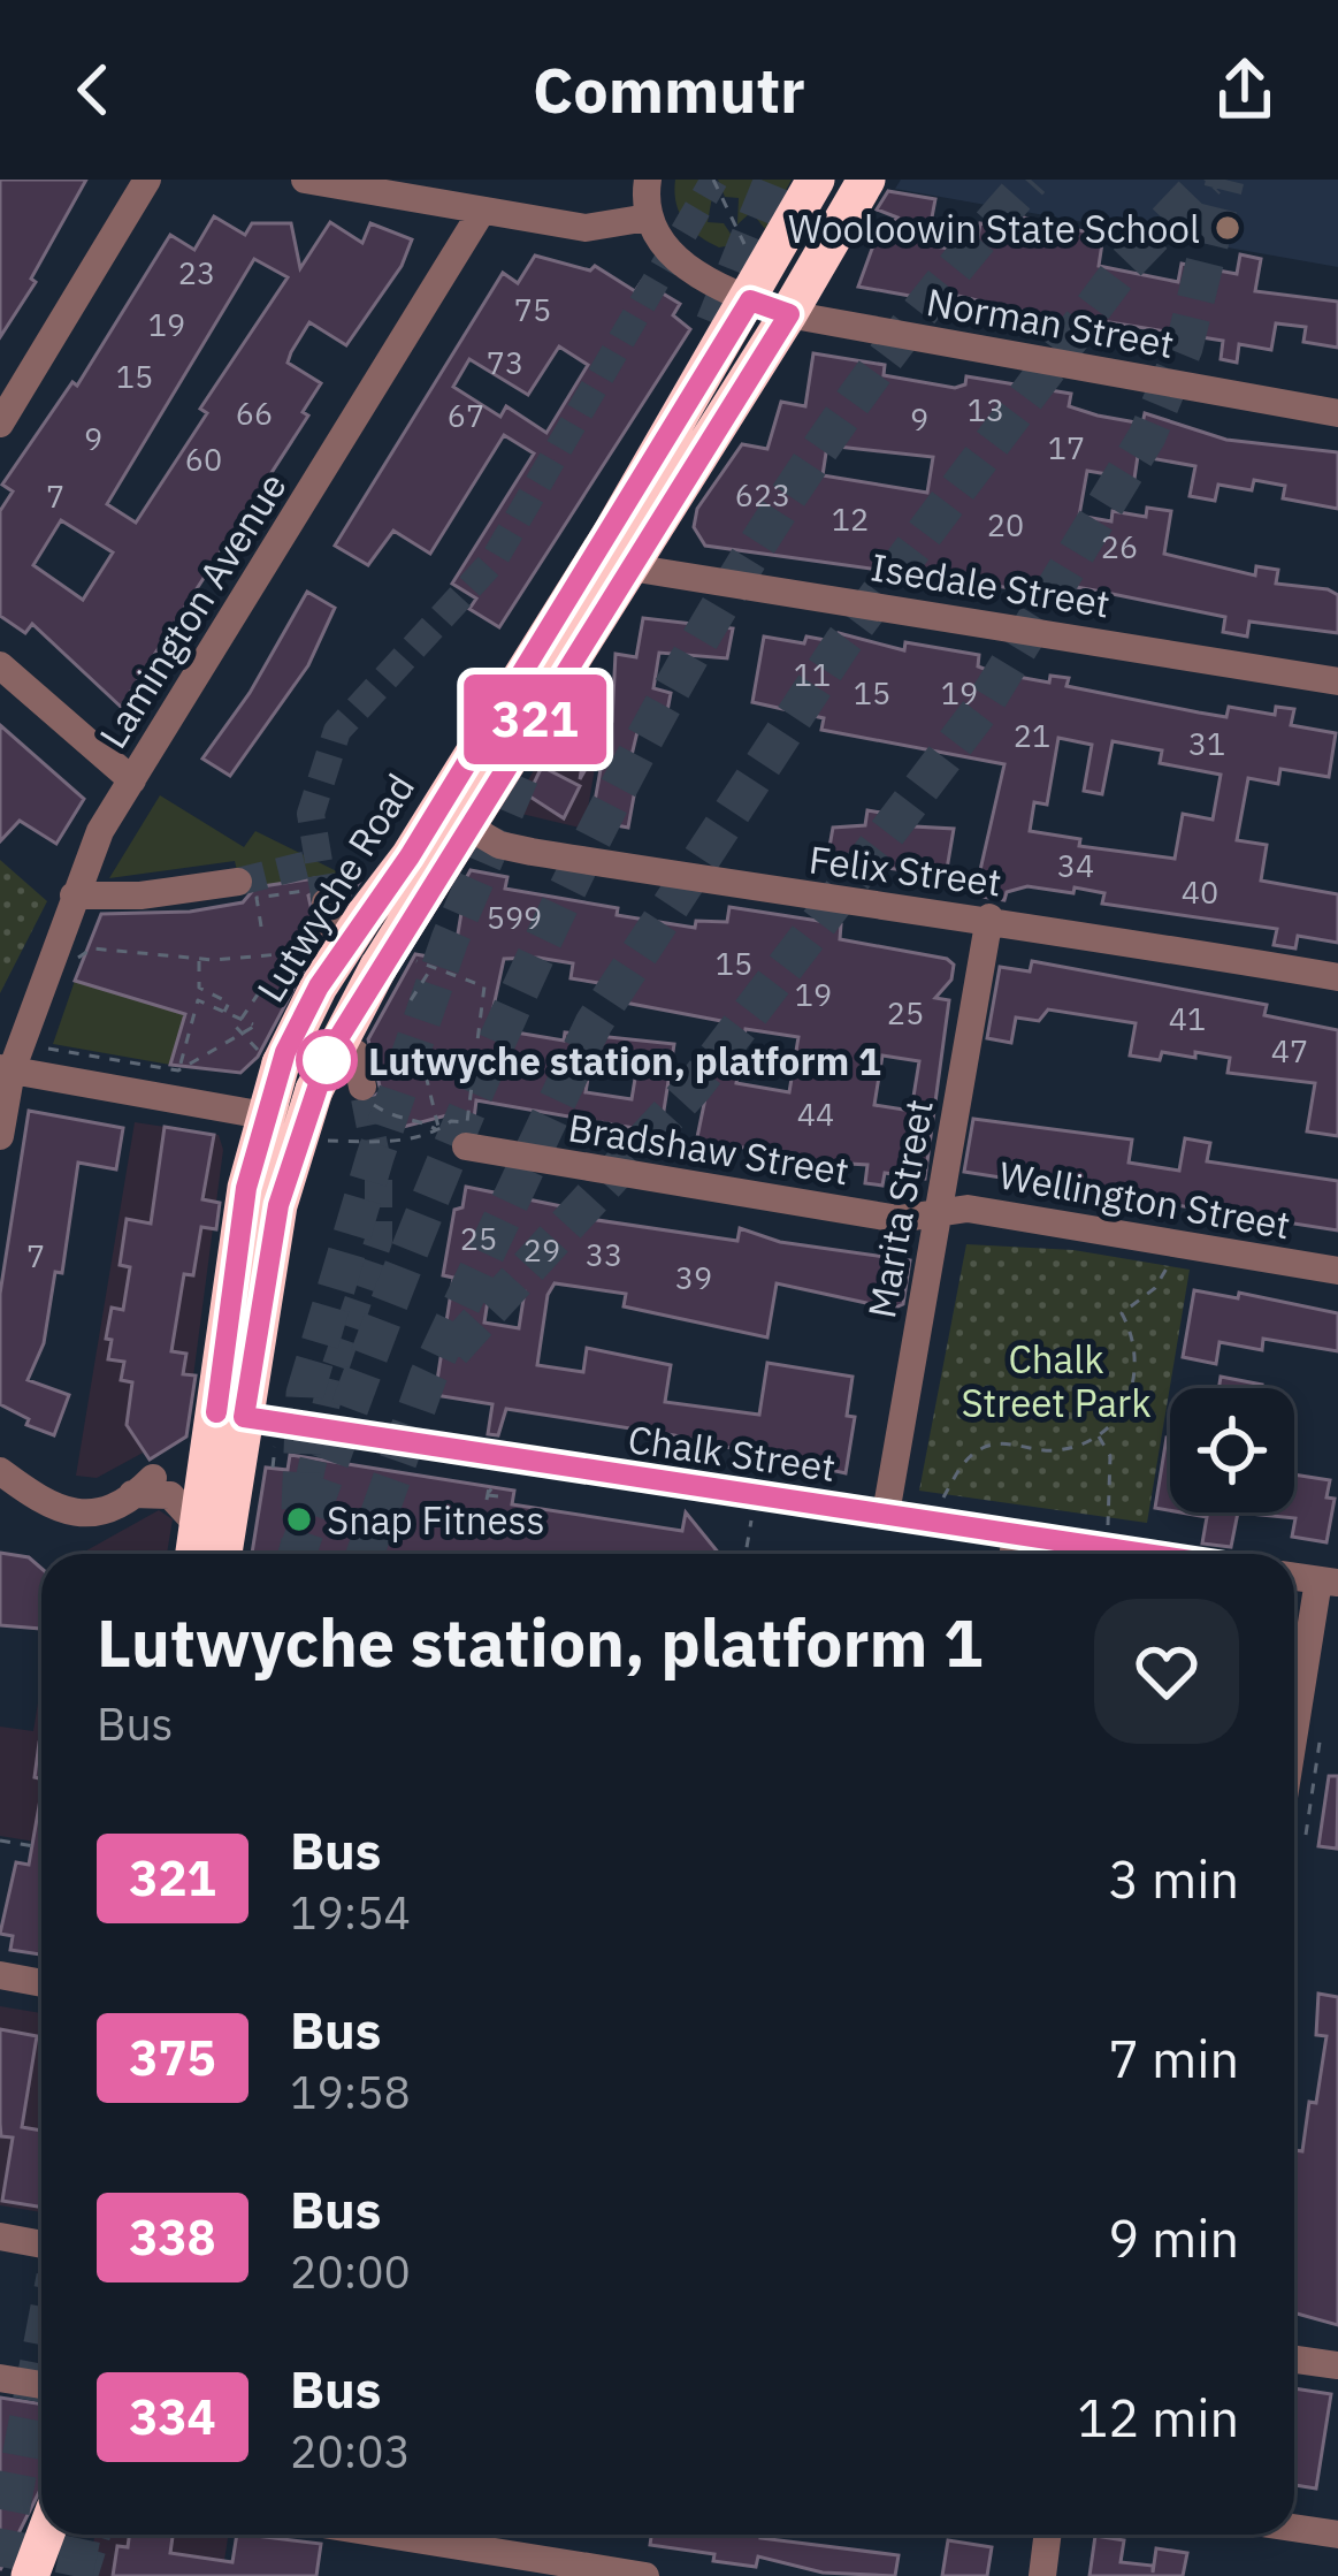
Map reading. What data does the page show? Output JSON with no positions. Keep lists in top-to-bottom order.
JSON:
{
  "streets": {
    "highway": ["Lutwyche Road"],
    "street": [
      "Norman Street",
      "Isedale Street",
      "Lamington Avenue",
      "Felix Street",
      "Bradshaw Street",
      "Wellington Street",
      "Marita Street",
      "Chalk Street"
    ]
  },
  "crossings": [
    ["Norman Street", "Lutwyche Road"],
    ["Isedale Street", "Lutwyche Road"],
    ["Felix Street", "Lutwyche Road"],
    ["Felix Street", "Marita Street"],
    ["Lutwyche Road", "Chalk Street"],
    ["Bradshaw Street", "Wellington Street"],
    ["Bradshaw Street", "Marita Street"],
    ["Wellington Street", "Marita Street"],
    ["Marita Street", "Chalk Street"]
  ],
  "parks": ["Chalk Street Park"],
  "places": ["Wooloowin State School", "Lutwyche station, platform 1", "Snap Fitness"],
  "lines": ["bus line 321"],
  "house_numbers": [
    "23",
    "75",
    "19",
    "73",
    "15",
    "13",
    "66",
    "67",
    "9",
    "9",
    "17",
    "60",
    "623",
    "7",
    "12",
    "20",
    "26",
    "11",
    "15",
    "19",
    "21",
    "31",
    "34",
    "40",
    "599",
    "15",
    "19",
    "25",
    "41",
    "47",
    "44",
    "25",
    "29",
    "33",
    "7",
    "39"
  ],
  "page": {
    "header": "Commutr",
    "on_map": "321",
    "heading": ["Lutwyche station, platform 1", "Bus"],
    "list": [
      {
        "mark": "321",
        "name": "Bus",
        "note": "19:54",
        "value": "3 min"
      },
      {
        "mark": "375",
        "name": "Bus",
        "note": "19:58",
        "value": "7 min"
      },
      {
        "mark": "338",
        "name": "Bus",
        "note": "20:00",
        "value": "9 min"
      },
      {
        "mark": "334",
        "name": "Bus",
        "note": "20:03",
        "value": "12 min"
      }
    ]
  }
}
